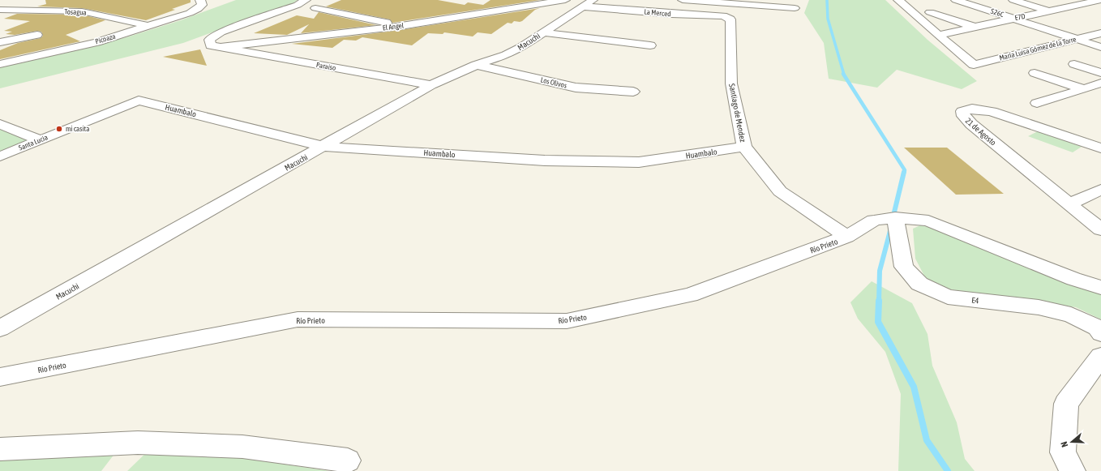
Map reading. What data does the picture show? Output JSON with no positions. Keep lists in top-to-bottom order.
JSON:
{
  "streets": {
    "street": [
      "Tosagua",
      "La Merced",
      "S26C",
      "E7D",
      "El Angel",
      "Picoaza",
      "Macuchi",
      "María Luisa Gómez de la Torre",
      "Paraiso",
      "Los Olivos",
      "Huambalo",
      "Santiago de Mendez",
      "21 de Agosto",
      "Santa Lucia",
      "Río Prieto",
      "E4"
    ]
  },
  "crossings": [
    ["Tosagua", "Picoaza"],
    ["La Merced", "Macuchi"],
    ["La Merced", "Santiago de Mendez"],
    ["S26C", "E7D"],
    ["S26C", "María Luisa Gómez de la Torre"],
    ["E7D", "María Luisa Gómez de la Torre"],
    ["El Angel", "Paraiso"],
    ["Macuchi", "Paraiso"],
    ["Macuchi", "Los Olivos"],
    ["Macuchi", "Huambalo"],
    ["Huambalo", "Santiago de Mendez"],
    ["Huambalo", "Santa Lucia"],
    ["Santiago de Mendez", "Río Prieto"],
    ["Río Prieto", "E4"]
  ],
  "places": ["mi casita"],
  "north": "left"
}
